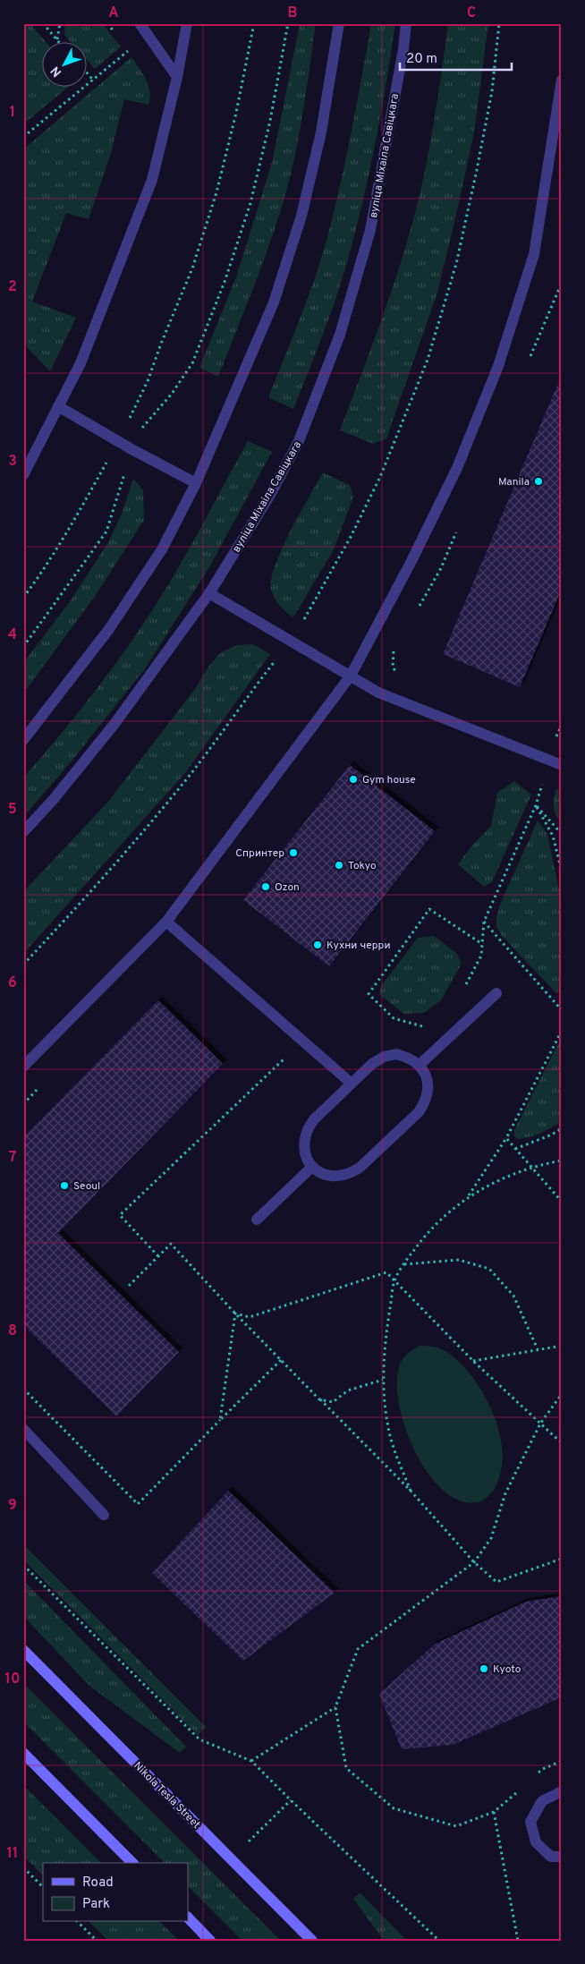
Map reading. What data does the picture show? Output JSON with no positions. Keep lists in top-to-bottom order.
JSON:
{
  "streets": {
    "main road": ["Nikola Tesla Street"],
    "street": ["вуліца Міхаіла Савіцкага"]
  },
  "places": [
    "Manila",
    "Gym house",
    "Спринтер",
    "Tokyo",
    "Ozon",
    "Кухни черри",
    "Seoul",
    "Kyoto"
  ],
  "legend": ["Road", "Park"],
  "scale_bar": "20 m",
  "north": "bottom left",
  "grid": {
    "columns": ["A", "B", "C"],
    "rows": [
      "1",
      "2",
      "3",
      "4",
      "5",
      "6",
      "7",
      "8",
      "9",
      "10",
      "11"
    ]
  }
}
